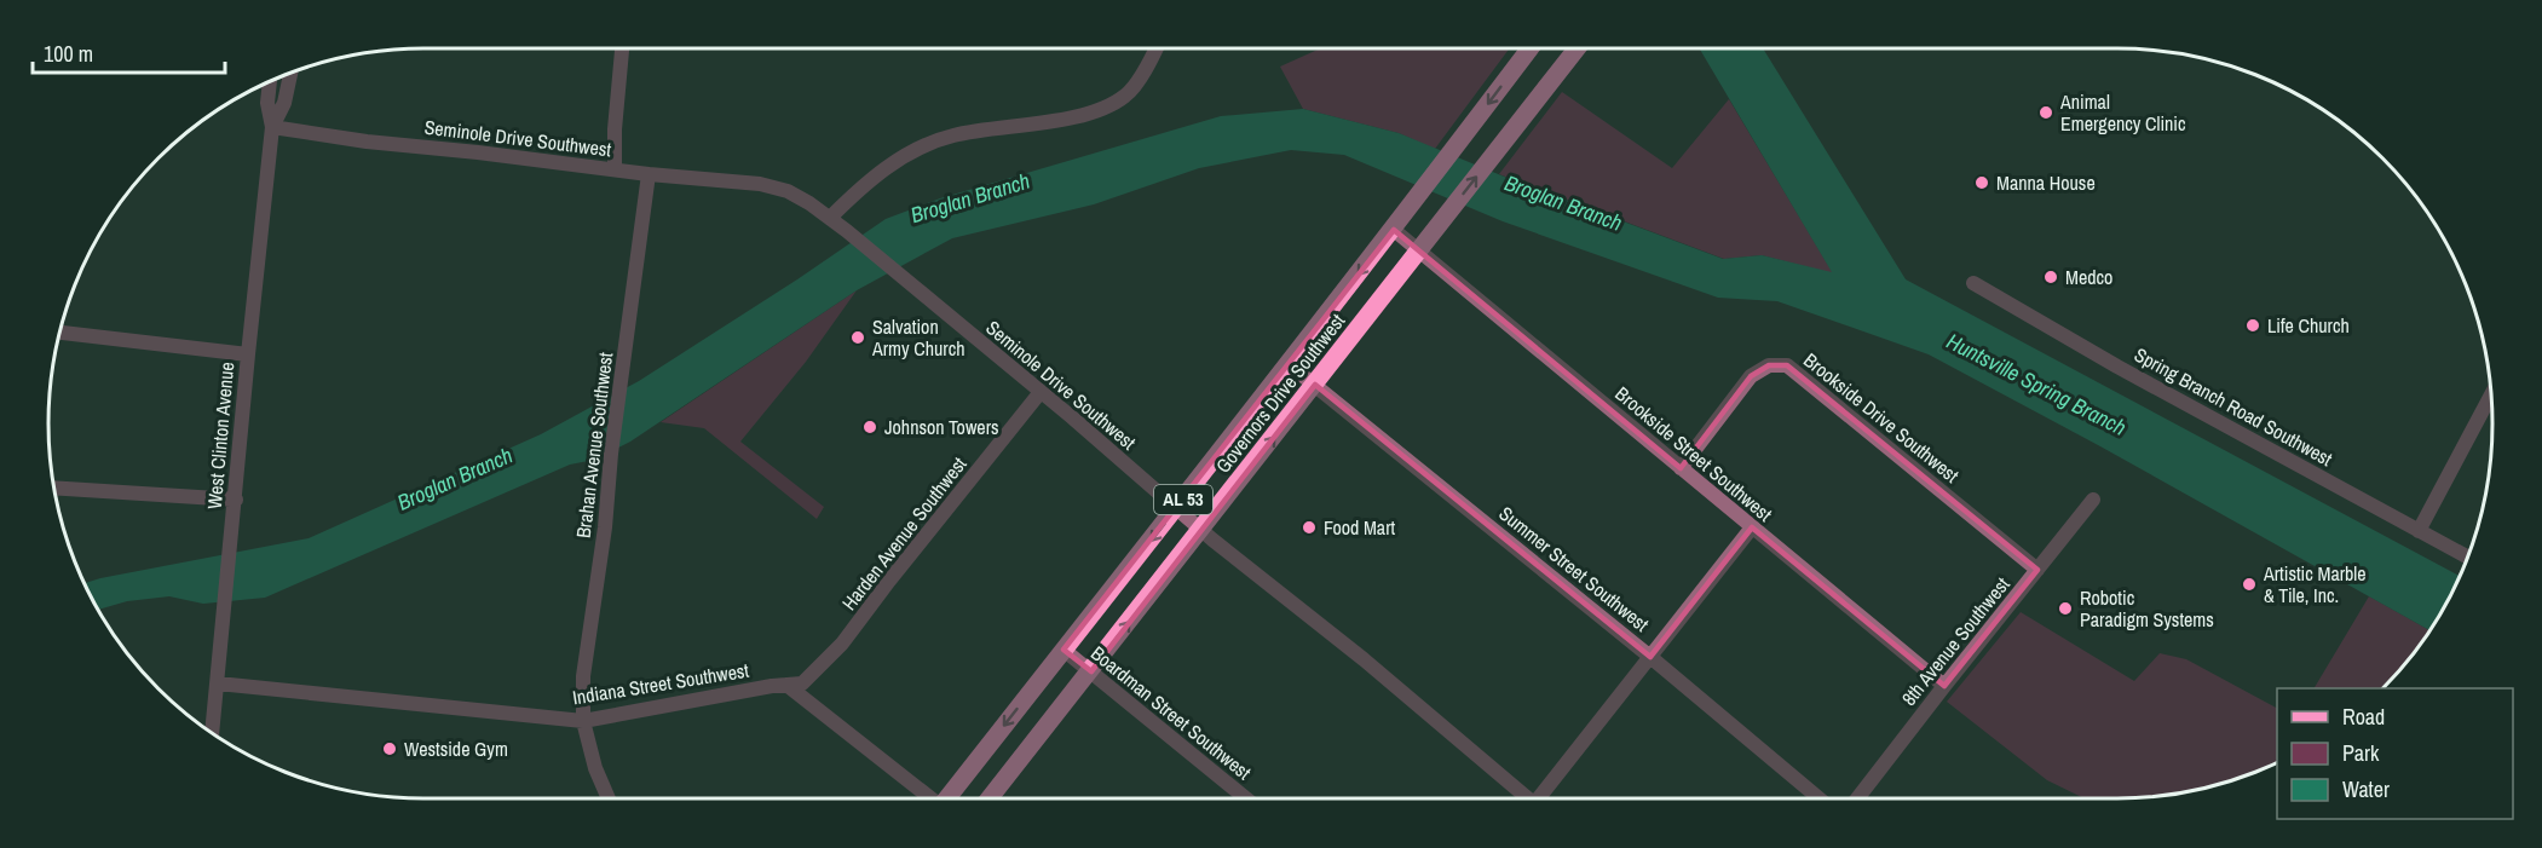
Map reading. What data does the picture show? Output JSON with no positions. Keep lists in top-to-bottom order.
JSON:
{
  "streets": {
    "main road": ["Governors Drive Southwest", "AL 53"],
    "street": [
      "Seminole Drive Southwest",
      "Spring Branch Road Southwest",
      "Brookside Drive Southwest",
      "West Clinton Avenue",
      "Brahan Avenue Southwest",
      "Brookside Street Southwest",
      "Harden Avenue Southwest",
      "Summer Street Southwest",
      "8th Avenue Southwest",
      "Indiana Street Southwest",
      "Boardman Street Southwest"
    ]
  },
  "crossings": [
    ["Seminole Drive Southwest", "Governors Drive Southwest"],
    ["Seminole Drive Southwest", "West Clinton Avenue"],
    ["Seminole Drive Southwest", "Brahan Avenue Southwest"],
    ["Seminole Drive Southwest", "Harden Avenue Southwest"],
    ["Governors Drive Southwest", "Brookside Street Southwest"],
    ["Governors Drive Southwest", "Summer Street Southwest"],
    ["Governors Drive Southwest", "Boardman Street Southwest"],
    ["Brookside Drive Southwest", "Brookside Street Southwest"],
    ["Brookside Drive Southwest", "8th Avenue Southwest"],
    ["West Clinton Avenue", "Indiana Street Southwest"],
    ["Brahan Avenue Southwest", "Indiana Street Southwest"],
    ["Brookside Street Southwest", "8th Avenue Southwest"],
    ["Harden Avenue Southwest", "Indiana Street Southwest"]
  ],
  "water": ["Broglan Branch", "Huntsville Spring Branch"],
  "places": [
    "Animal Emergency Clinic",
    "Manna House",
    "Medco",
    "Life Church",
    "Salvation Army Church",
    "Johnson Towers",
    "Food Mart",
    "Artistic Marble & Tile, Inc.",
    "Robotic Paradigm Systems",
    "Westside Gym"
  ],
  "legend": ["Road", "Park", "Water"],
  "scale_bar": "100 m"
}
